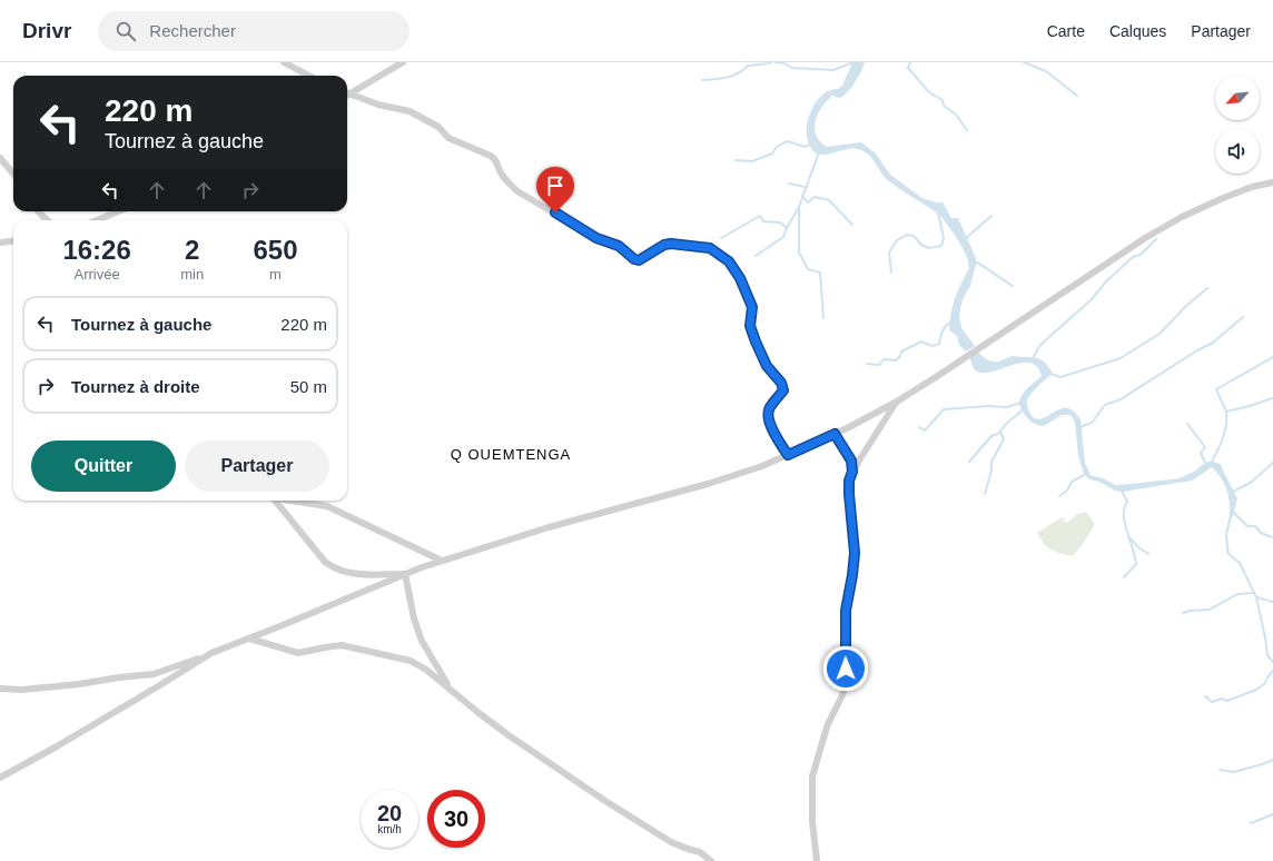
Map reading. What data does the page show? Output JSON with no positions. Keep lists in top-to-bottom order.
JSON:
{
  "districts": ["Q OUEMTENGA"],
  "north": "bottom left",
  "page": {
    "header": "Drivr",
    "search": "Rechercher",
    "nav": ["Carte", "Calques", "Partager"],
    "turn": ["220 m", "Tournez à gauche"],
    "eta": [
      "16:26",
      "Arrivée",
      "2",
      "min",
      "650",
      "m"
    ],
    "list": [
      {
        "name": "Tournez à gauche",
        "value": "220 m"
      },
      {
        "name": "Tournez à droite",
        "value": "50 m"
      }
    ],
    "buttons": ["Quitter", "Partager"],
    "speed": "20 km/h",
    "limit": "30"
  }
}
